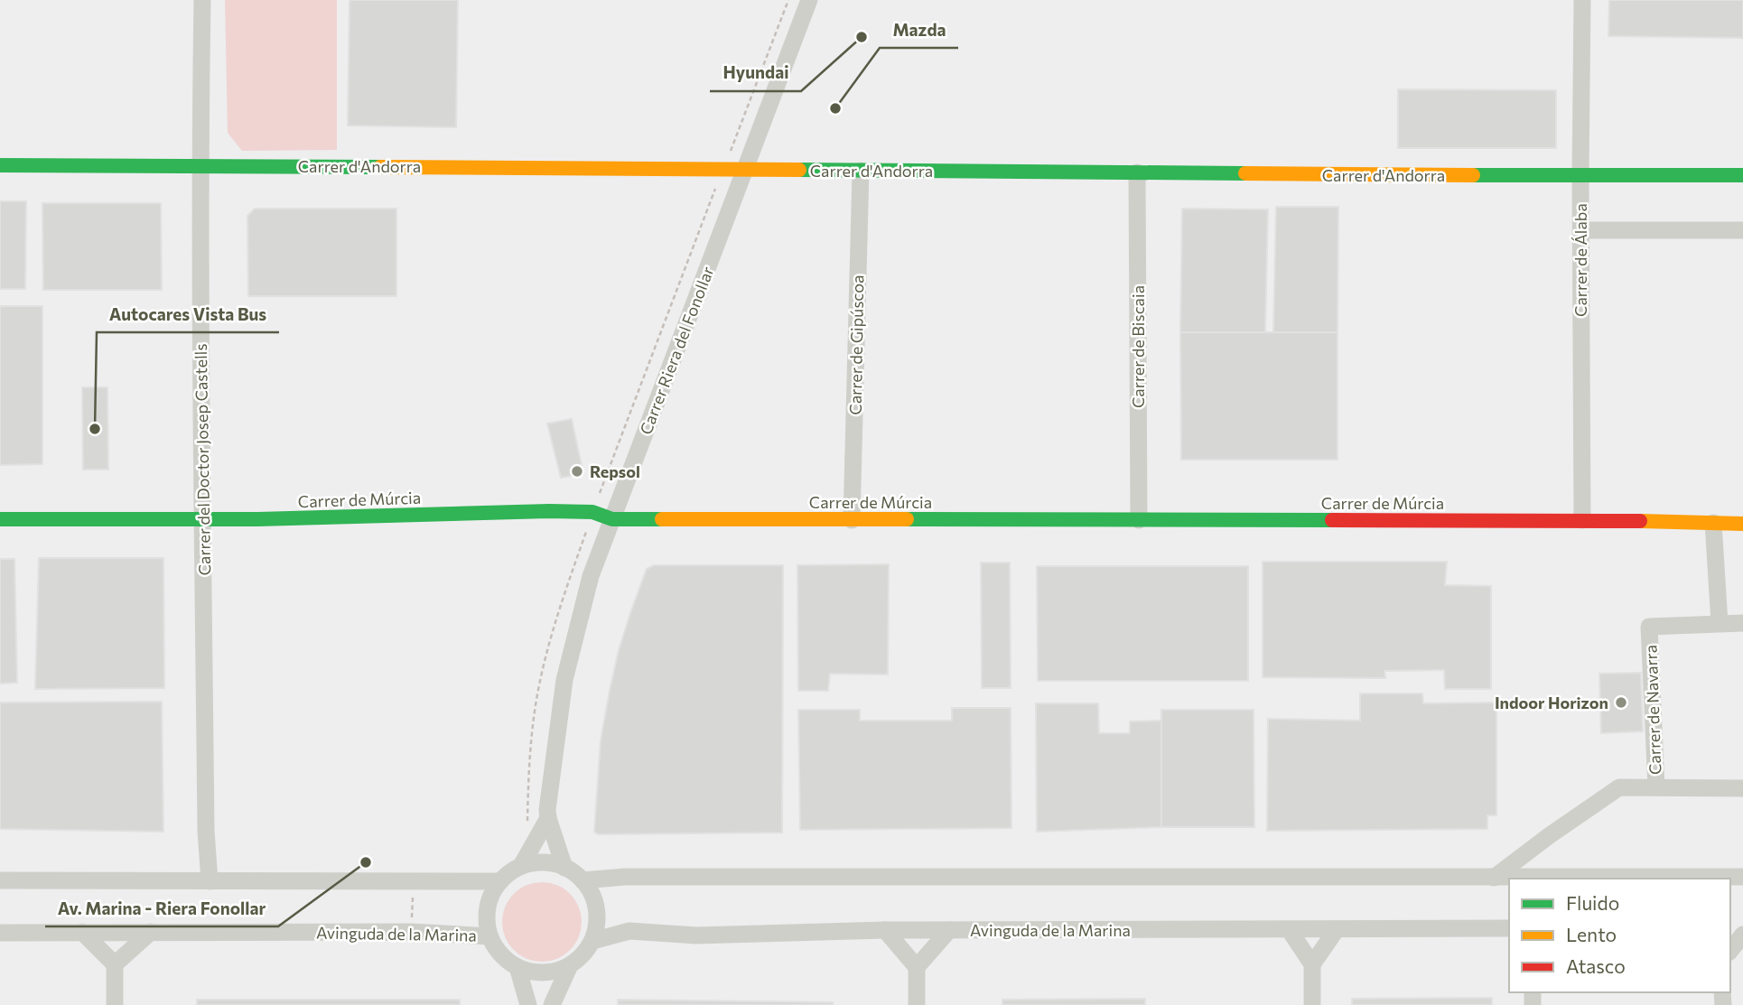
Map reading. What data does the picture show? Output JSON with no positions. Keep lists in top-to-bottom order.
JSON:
{
  "streets": {
    "street": [
      "Carrer d'Andorra",
      "Carrer de Álaba",
      "Carrer de Gipúscoa",
      "Carrer de Biscaia",
      "Carrer Riera del Fonollar",
      "Carrer del Doctor Josep Castells",
      "Carrer de Múrcia",
      "Carrer de Navarra",
      "Avinguda de la Marina"
    ]
  },
  "crossings": [
    ["Carrer d'Andorra", "Carrer de Álaba"],
    ["Carrer d'Andorra", "Carrer de Gipúscoa"],
    ["Carrer d'Andorra", "Carrer de Biscaia"],
    ["Carrer d'Andorra", "Carrer Riera del Fonollar"],
    ["Carrer d'Andorra", "Carrer del Doctor Josep Castells"],
    ["Carrer de Álaba", "Carrer de Múrcia"],
    ["Carrer de Gipúscoa", "Carrer de Múrcia"],
    ["Carrer de Biscaia", "Carrer de Múrcia"],
    ["Carrer Riera del Fonollar", "Carrer de Múrcia"],
    ["Carrer del Doctor Josep Castells", "Carrer de Múrcia"]
  ],
  "places": [
    "Hyundai",
    "Mazda",
    "Autocares Vista Bus",
    "Repsol",
    "Indoor Horizon",
    "Av. Marina - Riera Fonollar"
  ],
  "legend": ["Fluido", "Lento", "Atasco"]
}
